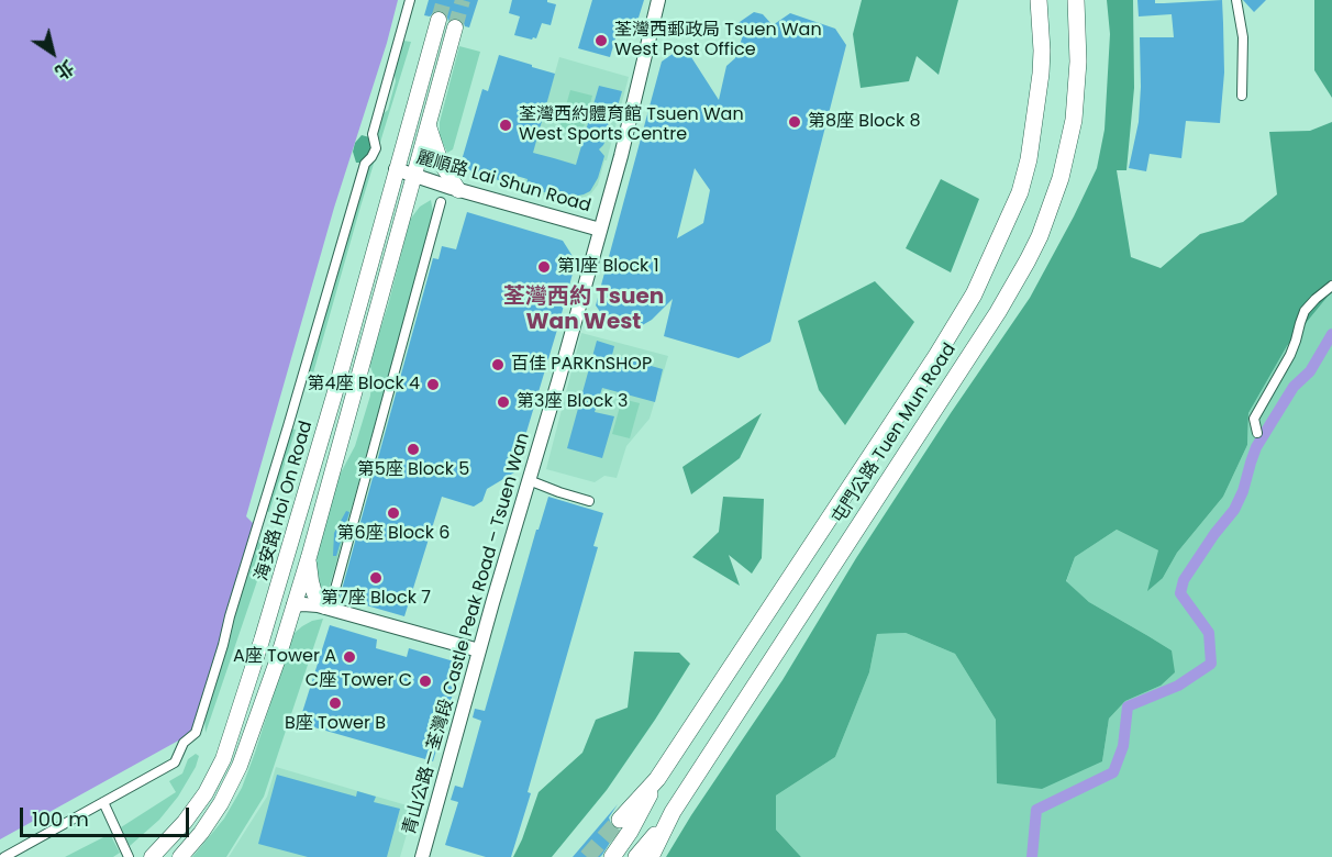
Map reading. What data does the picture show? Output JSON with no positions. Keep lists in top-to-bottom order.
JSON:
{
  "streets": {
    "highway": ["屯門公路 Tuen Mun Road"],
    "main road": ["海安路 Hoi On Road"],
    "street": ["麗順路 Lai Shun Road", "青山公路－荃灣段 Castle Peak Road – Tsuen Wan"]
  },
  "crossings": [
    ["麗順路 Lai Shun Road", "海安路 Hoi On Road"],
    ["麗順路 Lai Shun Road", "青山公路－荃灣段 Castle Peak Road – Tsuen Wan"]
  ],
  "districts": ["荃灣西約 Tsuen Wan West"],
  "places": [
    "荃灣西郵政局 Tsuen Wan West Post Office",
    "第8座 Block 8",
    "荃灣西約體育館 Tsuen Wan West Sports Centre",
    "第1座 Block 1",
    "百佳 PARKnSHOP",
    "第4座 Block 4",
    "第3座 Block 3",
    "第5座 Block 5",
    "第6座 Block 6",
    "第7座 Block 7",
    "A座 Tower A",
    "C座 Tower C",
    "B座 Tower B"
  ],
  "scale_bar": "100 m",
  "north": "bottom right"
}
